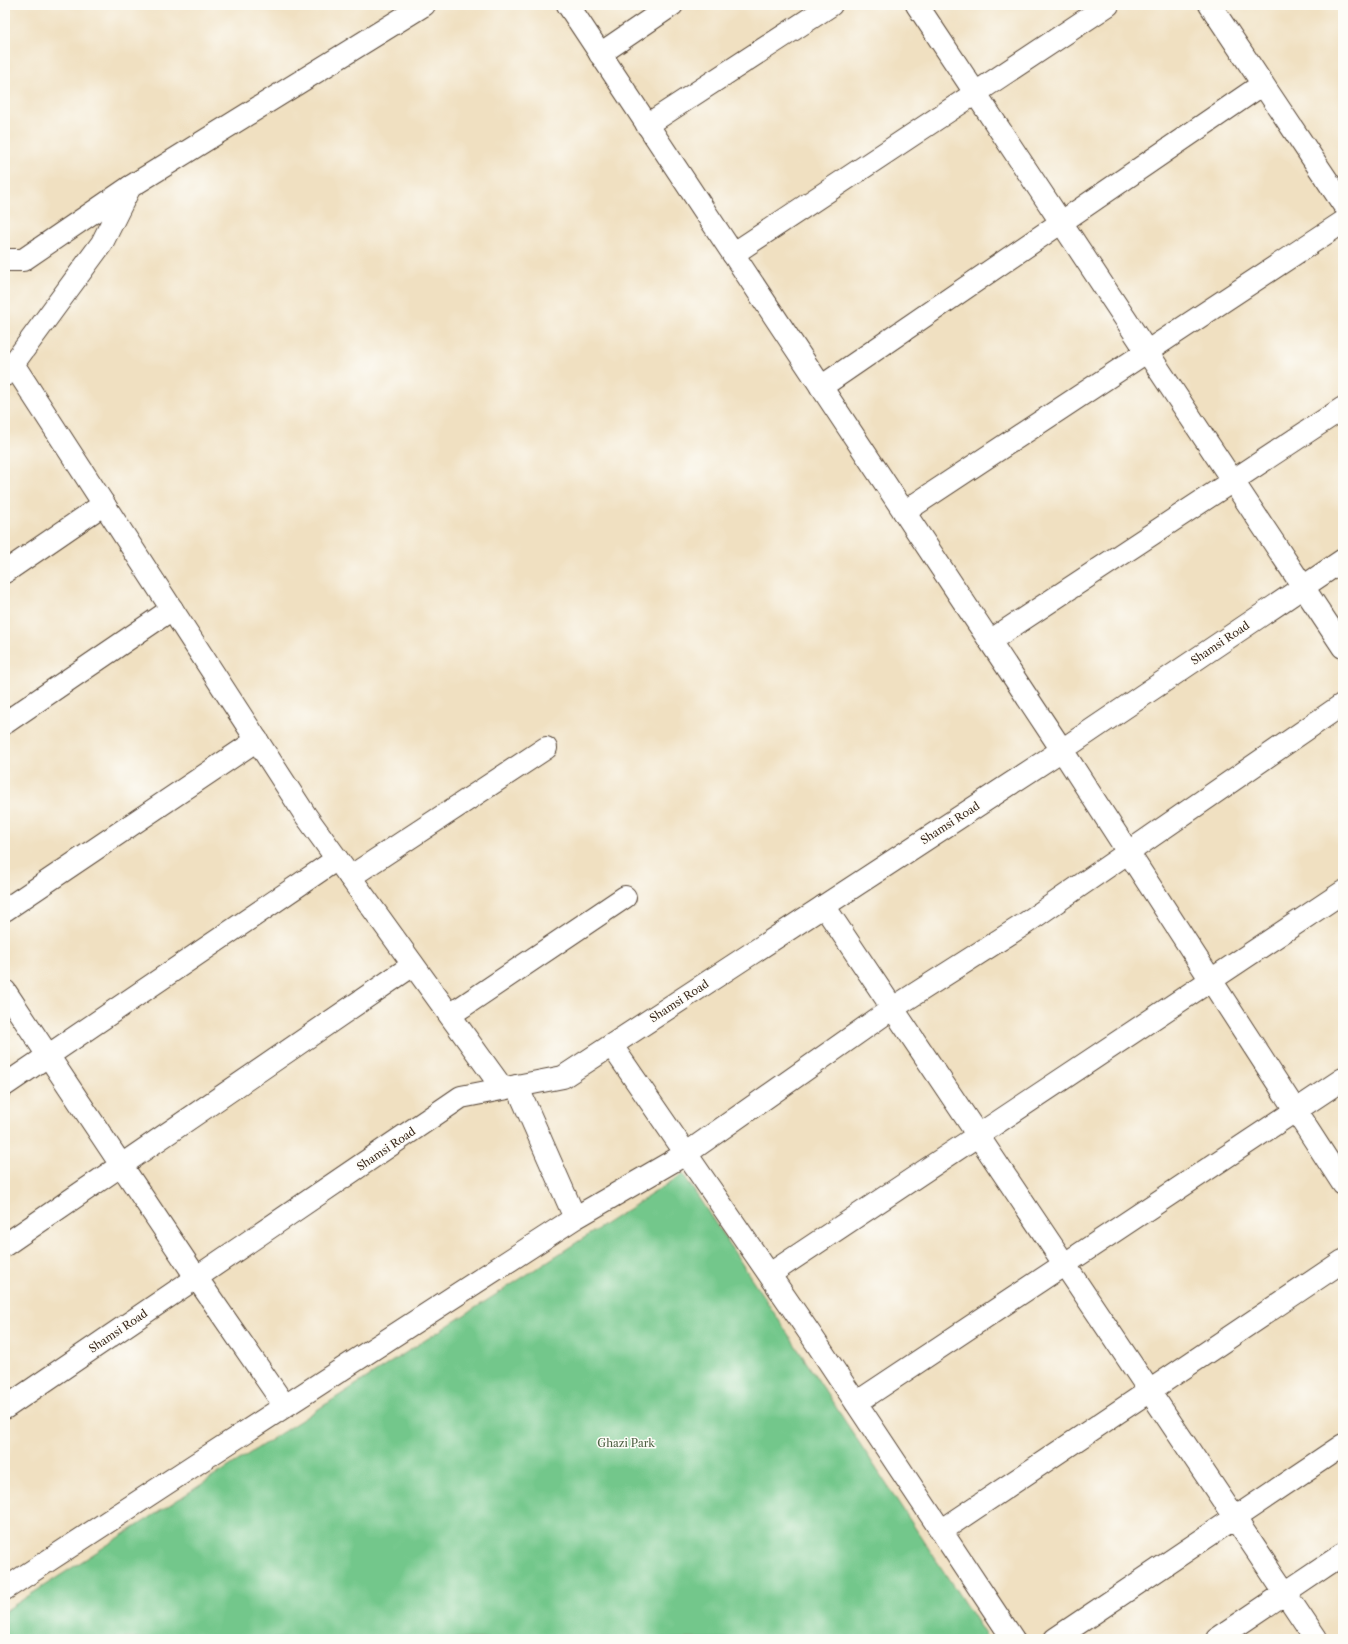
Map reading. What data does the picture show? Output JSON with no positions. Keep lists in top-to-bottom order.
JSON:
{
  "streets": {
    "street": ["Shamsi Road"]
  },
  "parks": ["Ghazi Park"]
}
